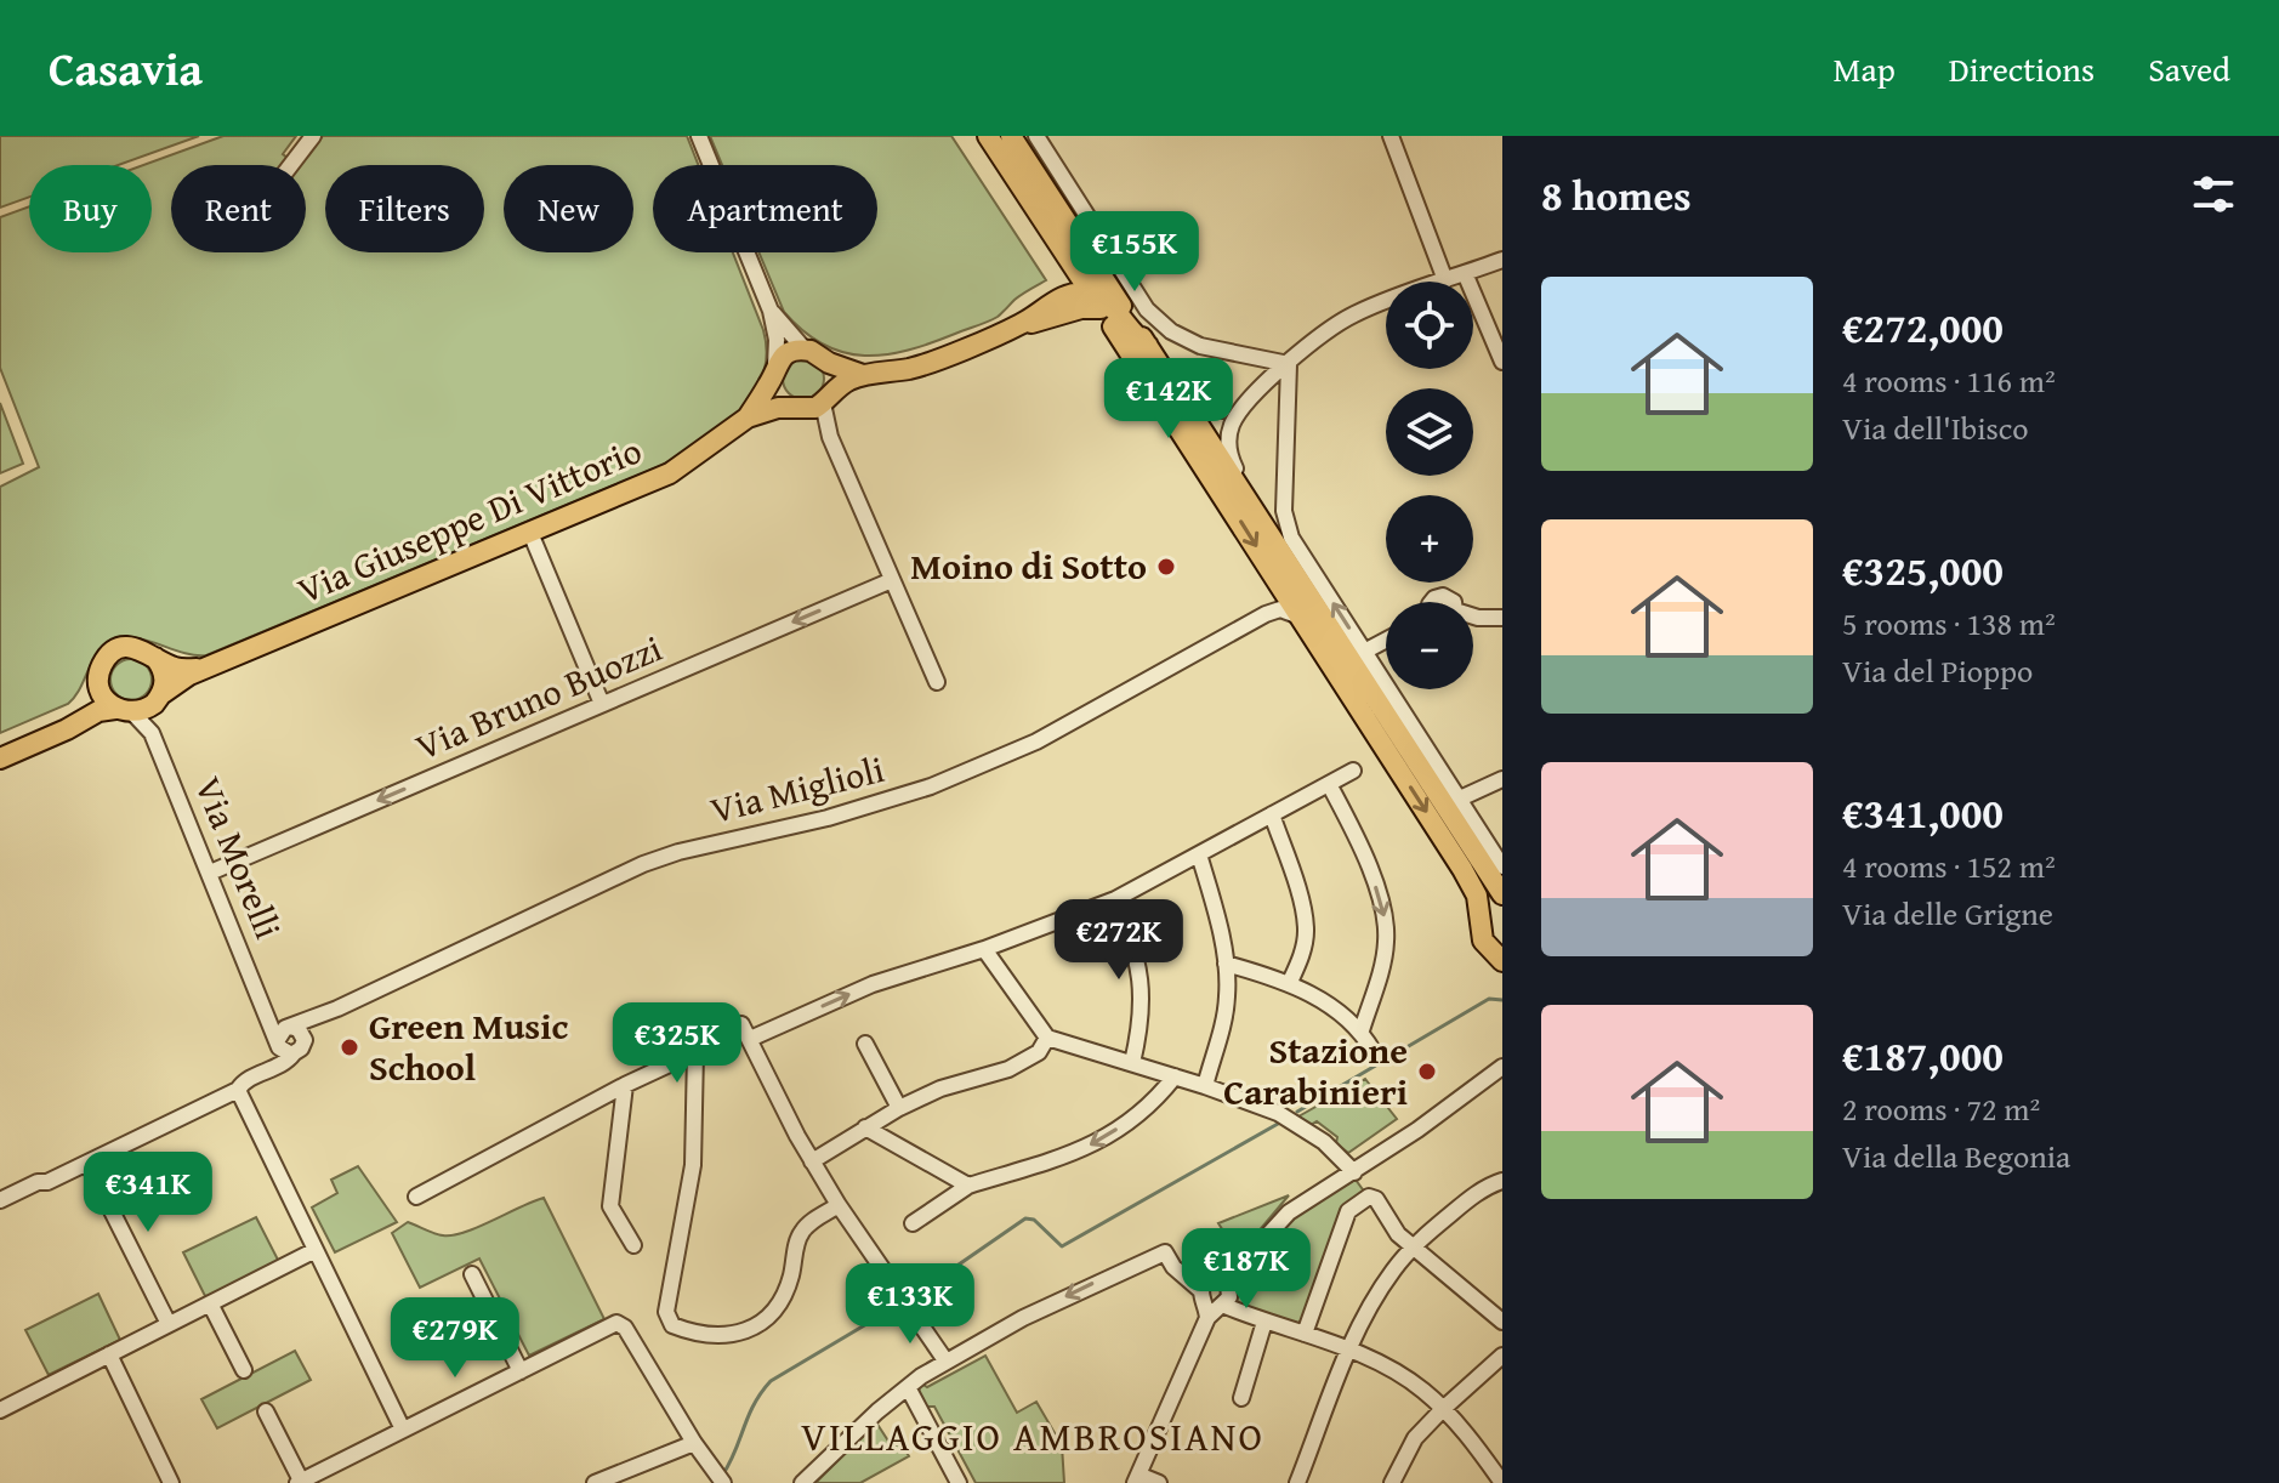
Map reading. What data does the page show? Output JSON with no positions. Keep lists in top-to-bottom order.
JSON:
{
  "streets": {
    "main road": ["Via Giuseppe Di Vittorio"],
    "street": ["Via Bruno Buozzi", "Via Miglioli", "Via Morelli"]
  },
  "crossings": [
    ["Via Giuseppe Di Vittorio", "Via Morelli"],
    ["Via Bruno Buozzi", "Via Morelli"]
  ],
  "one_way": ["Via Bruno Buozzi"],
  "districts": ["VILLAGGIO AMBROSIANO"],
  "places": ["Moino di Sotto", "Green Music School", "Stazione Carabinieri"],
  "page": {
    "header": "Casavia",
    "nav": ["Map", "Directions", "Saved"],
    "heading": "8 homes",
    "chip": [
      "Buy",
      "Rent",
      "Filters",
      "New",
      "Apartment"
    ],
    "price": [
      "€155K",
      "€142K",
      "€272K",
      "€325K",
      "€341K",
      "€187K",
      "€133K",
      "€279K"
    ],
    "list": [
      {
        "name": "€272,000",
        "note": "4 rooms · 116 m² · Via dell'Ibisco"
      },
      {
        "name": "€325,000",
        "note": "5 rooms · 138 m² · Via del Pioppo"
      },
      {
        "name": "€341,000",
        "note": "4 rooms · 152 m² · Via delle Grigne"
      },
      {
        "name": "€187,000",
        "note": "2 rooms · 72 m² · Via della Begonia"
      }
    ],
    "map_buttons": ["+", "−"]
  }
}
